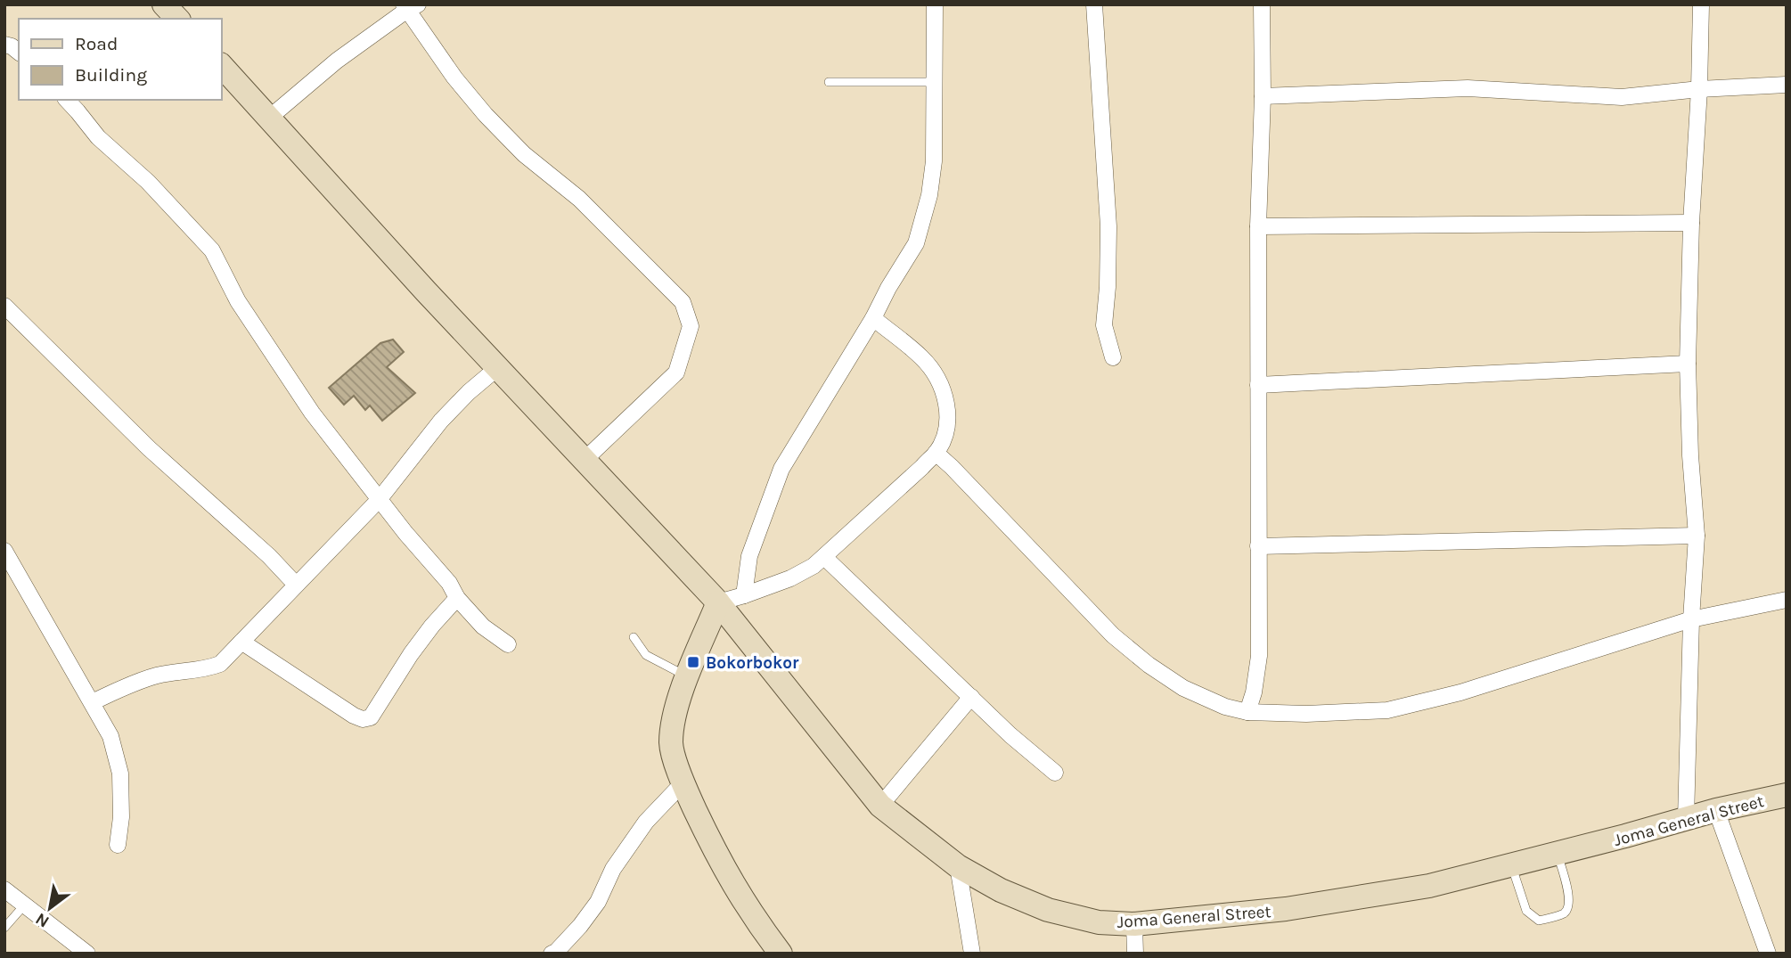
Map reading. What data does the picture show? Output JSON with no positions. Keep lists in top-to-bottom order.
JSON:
{
  "streets": {
    "street": ["Joma General Street"]
  },
  "places": {
    "transit": ["Bokorbokor"]
  },
  "legend": ["Road", "Building"],
  "north": "bottom left"
}
